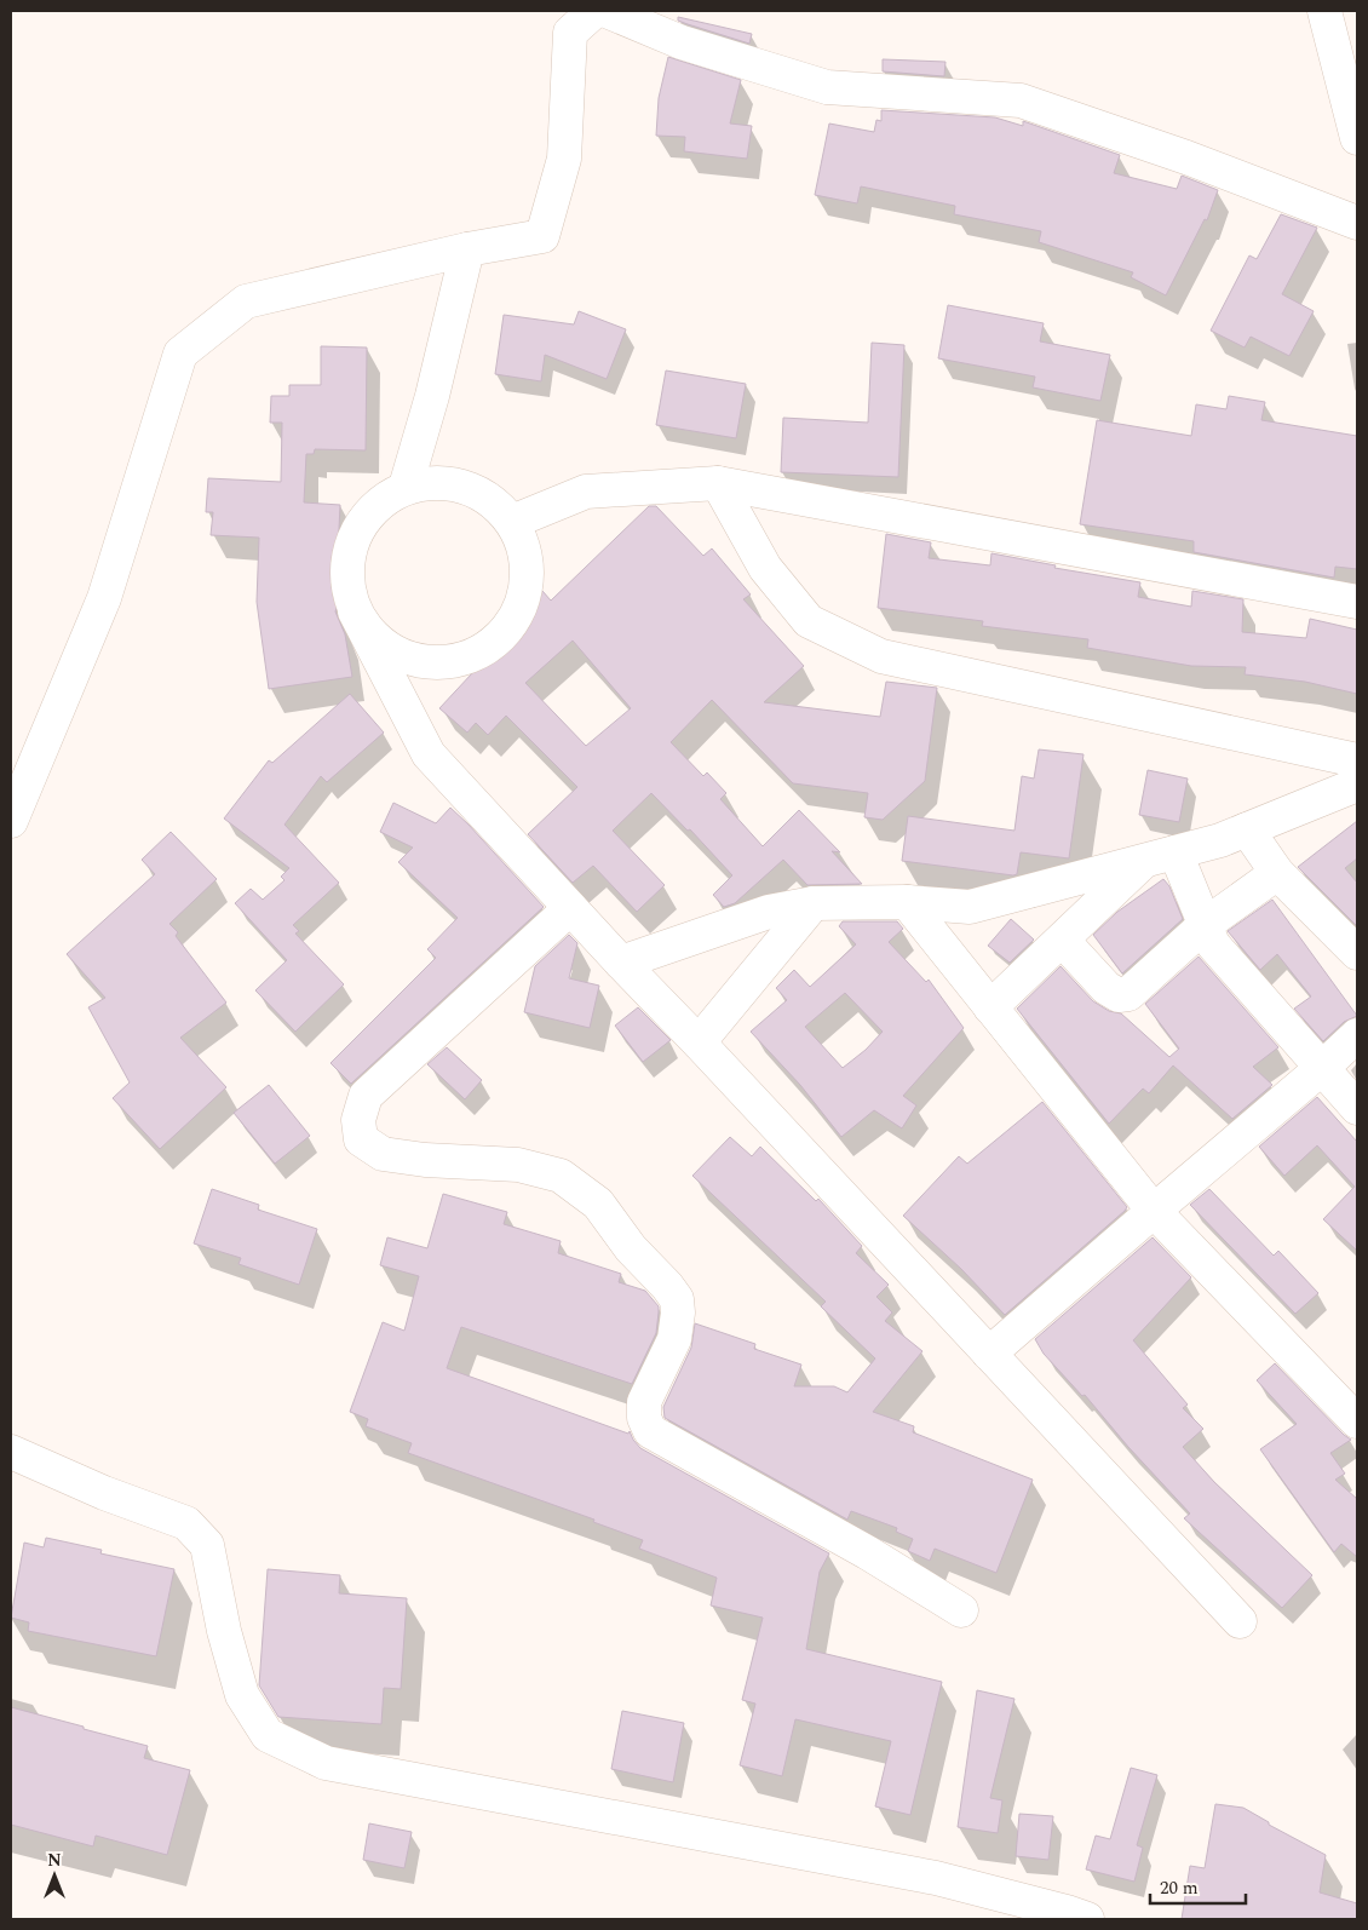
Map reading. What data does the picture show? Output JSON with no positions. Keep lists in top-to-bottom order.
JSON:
{
  "scale_bar": "20 m",
  "north": "top"
}
